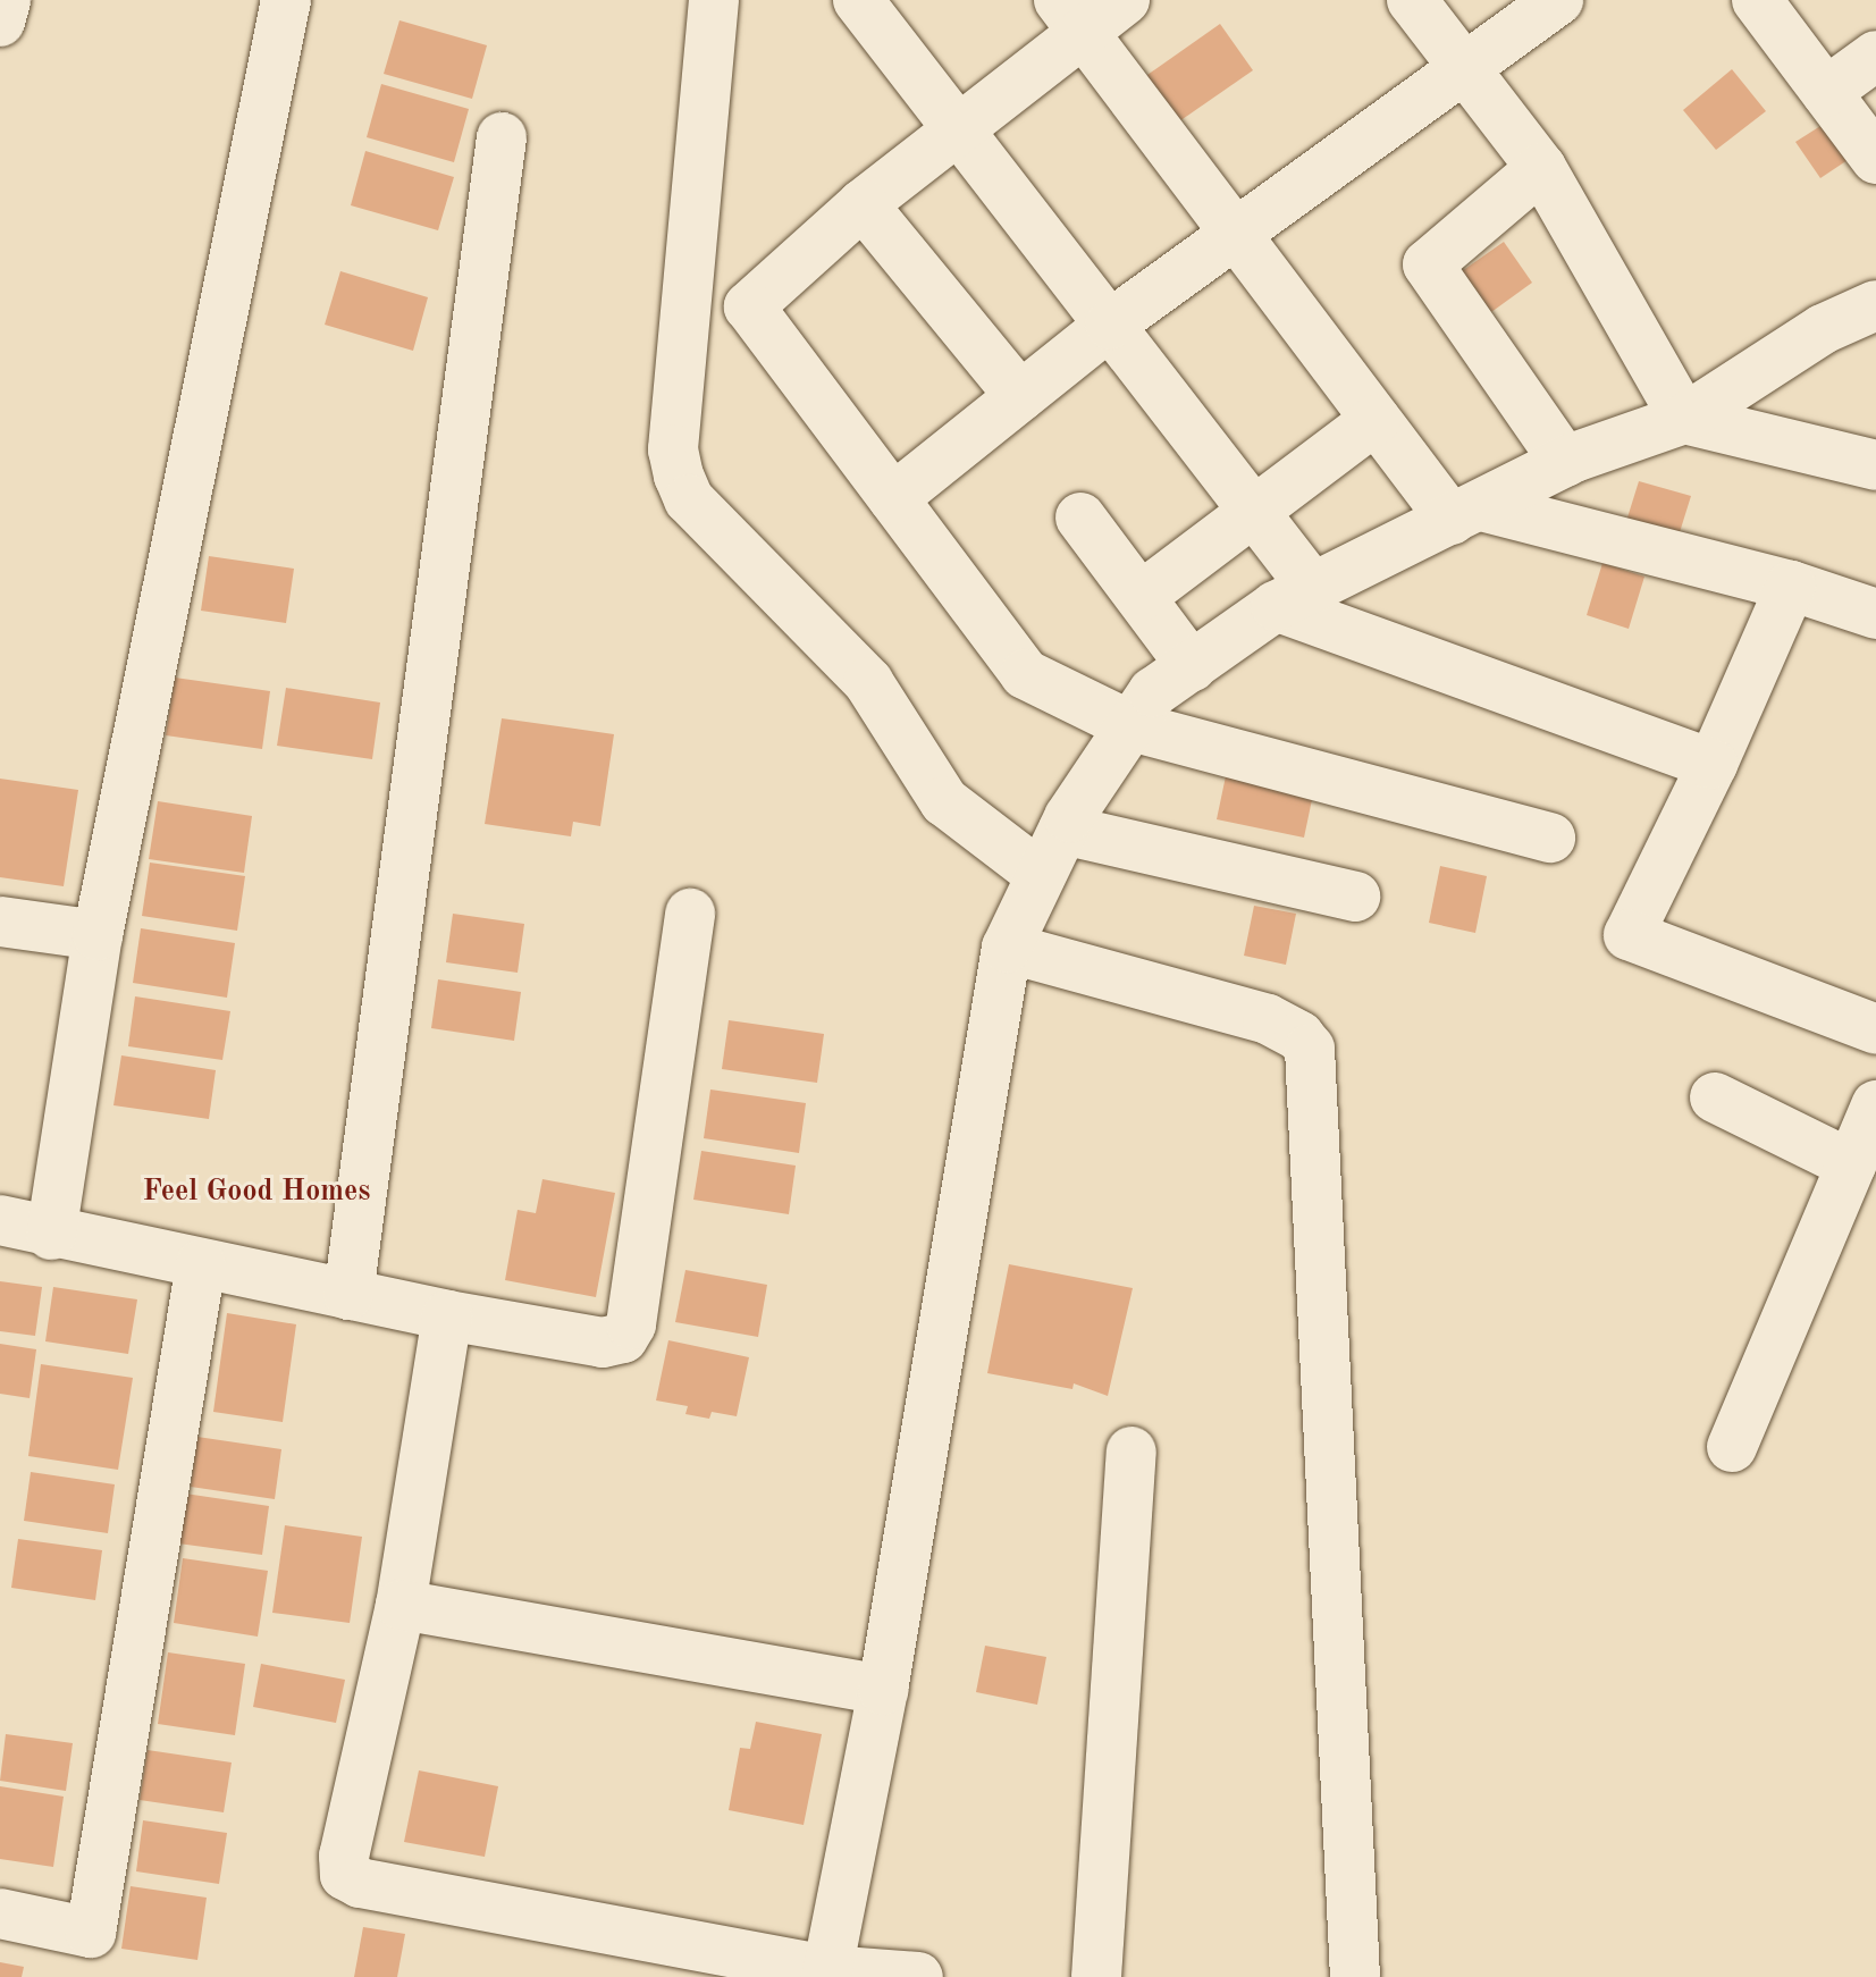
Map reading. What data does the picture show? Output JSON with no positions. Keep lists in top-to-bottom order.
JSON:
{
  "districts": ["Feel Good Homes"]
}
